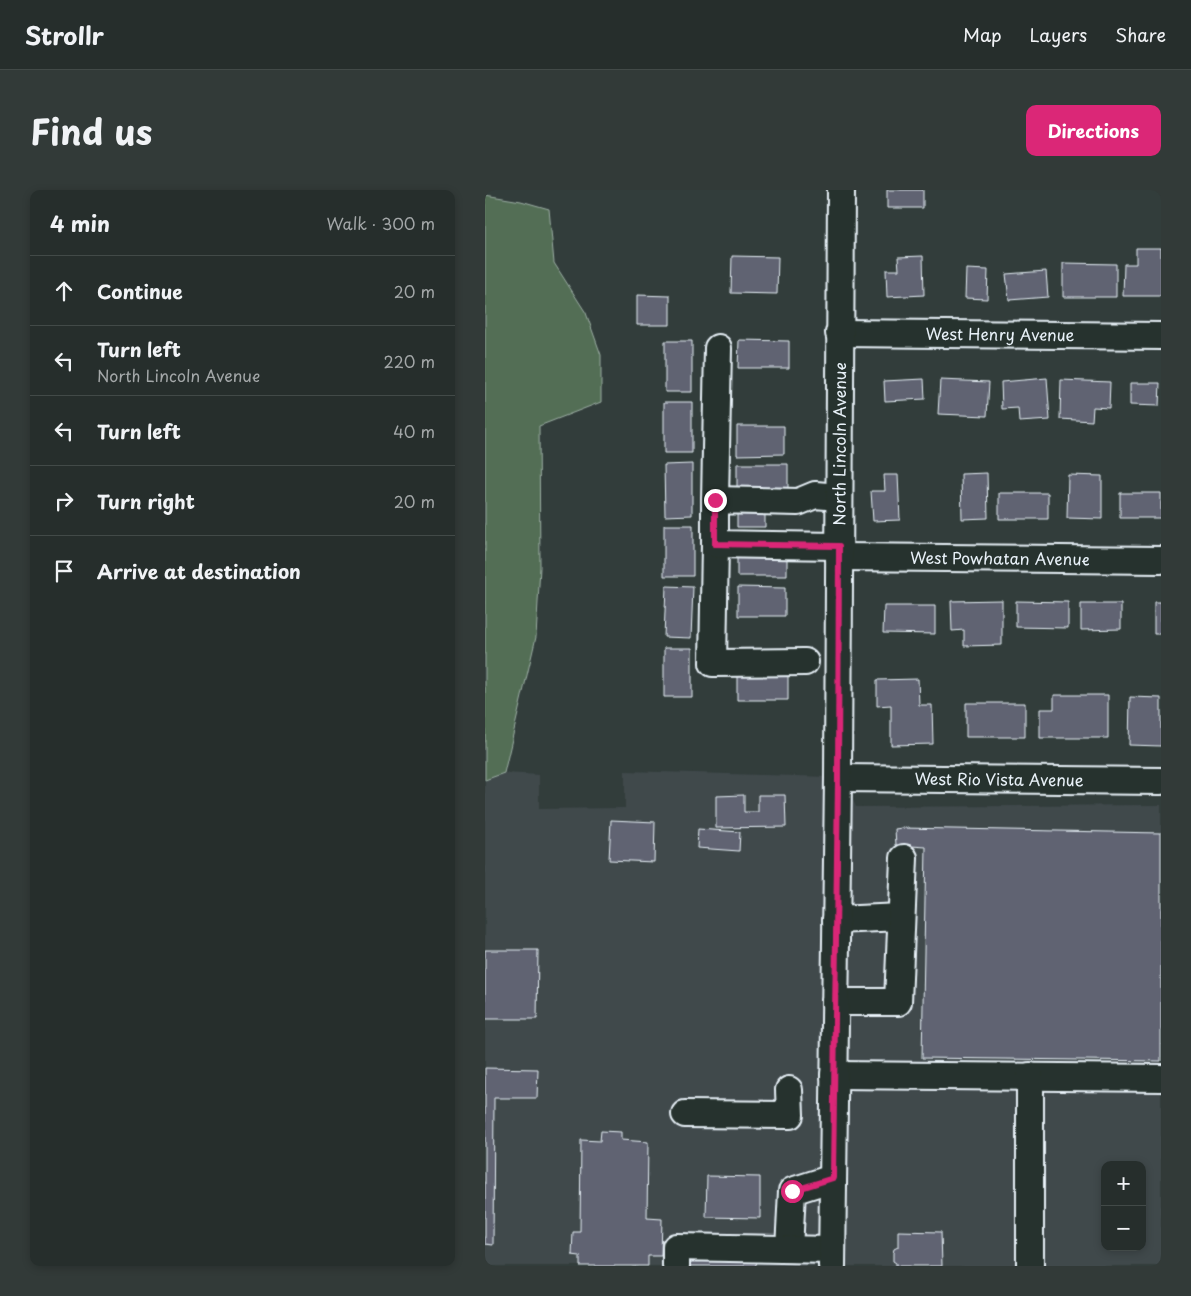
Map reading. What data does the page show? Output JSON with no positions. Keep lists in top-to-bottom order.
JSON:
{
  "streets": {
    "street": [
      "West Henry Avenue",
      "North Lincoln Avenue",
      "West Powhatan Avenue",
      "West Rio Vista Avenue"
    ]
  },
  "crossings": [
    ["West Henry Avenue", "North Lincoln Avenue"],
    ["North Lincoln Avenue", "West Powhatan Avenue"],
    ["North Lincoln Avenue", "West Rio Vista Avenue"]
  ],
  "page": {
    "header": "Strollr",
    "nav": ["Map", "Layers", "Share"],
    "title": "Find us",
    "buttons": "Directions",
    "heading": ["4 min", "Walk · 300 m"],
    "list": [
      ["Continue", "20 m"],
      ["Turn left", "North Lincoln Avenue", "220 m"],
      ["Turn left", "40 m"],
      ["Turn right", "20 m"],
      "Arrive at destination"
    ],
    "map_buttons": ["+", "−"]
  }
}
